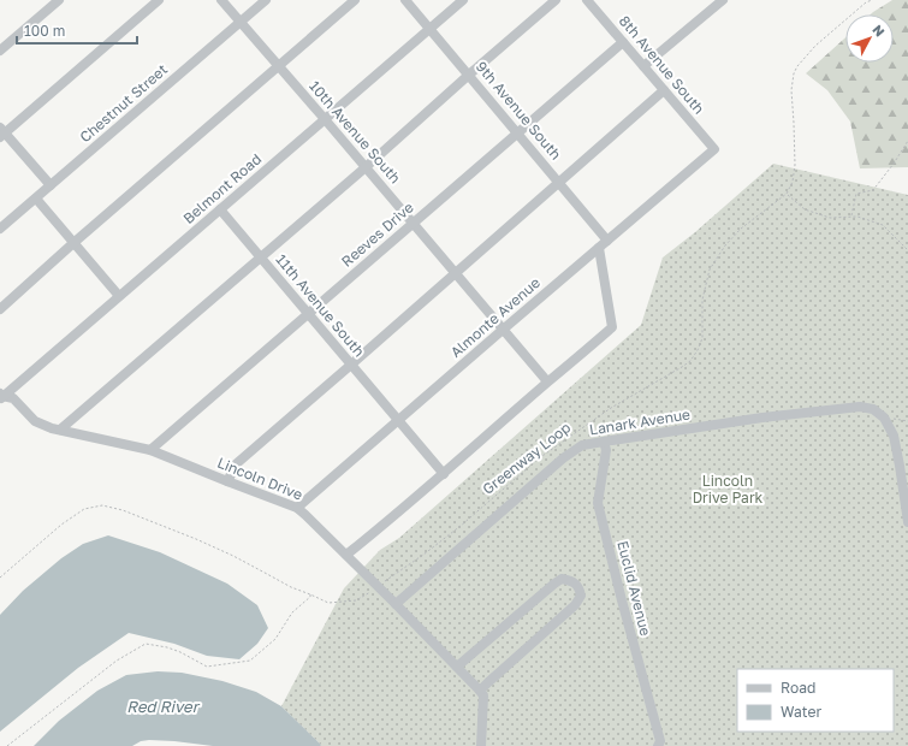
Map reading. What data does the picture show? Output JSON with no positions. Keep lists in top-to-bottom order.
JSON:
{
  "streets": {
    "street": [
      "8th Avenue South",
      "Chestnut Street",
      "9th Avenue South",
      "10th Avenue South",
      "Belmont Road",
      "Reeves Drive",
      "11th Avenue South",
      "Almonte Avenue",
      "Lanark Avenue",
      "Lincoln Drive",
      "Euclid Avenue"
    ],
    "path": ["Greenway Loop"]
  },
  "crossings": [
    ["8th Avenue South", "Reeves Drive"],
    ["8th Avenue South", "Almonte Avenue"],
    ["Chestnut Street", "10th Avenue South"],
    ["9th Avenue South", "Belmont Road"],
    ["9th Avenue South", "Reeves Drive"],
    ["9th Avenue South", "Almonte Avenue"],
    ["10th Avenue South", "Belmont Road"],
    ["10th Avenue South", "Reeves Drive"],
    ["10th Avenue South", "Almonte Avenue"],
    ["Belmont Road", "11th Avenue South"],
    ["Belmont Road", "Lincoln Drive"],
    ["Reeves Drive", "11th Avenue South"],
    ["Reeves Drive", "Lincoln Drive"],
    ["11th Avenue South", "Almonte Avenue"],
    ["Almonte Avenue", "Lincoln Drive"],
    ["Lanark Avenue", "Lincoln Drive"],
    ["Lanark Avenue", "Euclid Avenue"],
    ["Greenway Loop", "Lincoln Drive"]
  ],
  "water": ["Red River"],
  "parks": ["Lincoln Drive Park"],
  "legend": ["Road", "Water"],
  "scale_bar": "100 m",
  "north": "top right"
}
